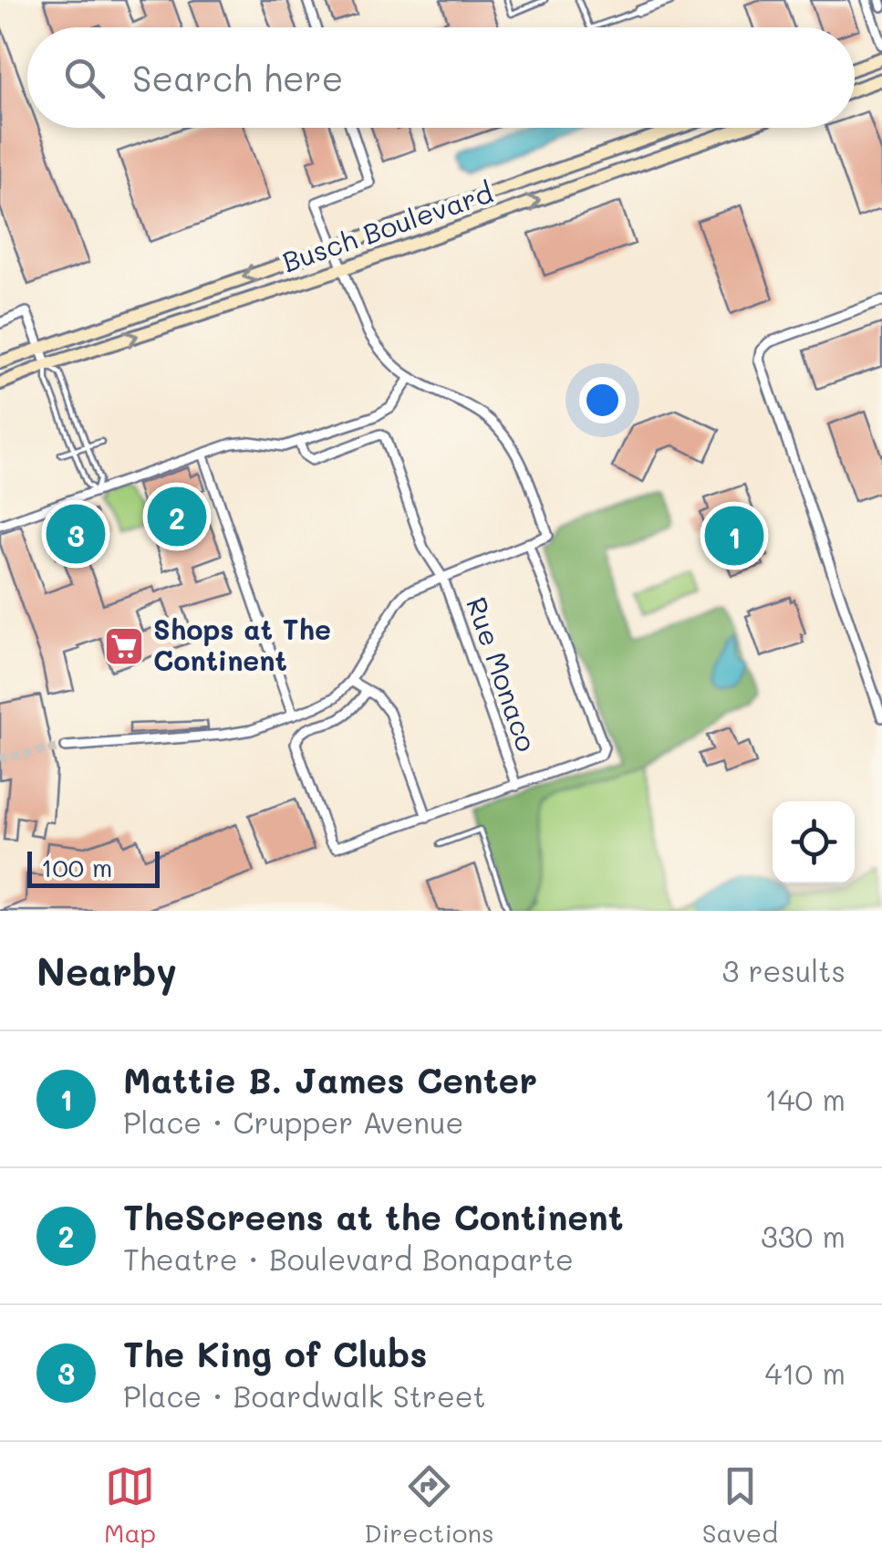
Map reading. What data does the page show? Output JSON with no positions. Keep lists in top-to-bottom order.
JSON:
{
  "streets": {
    "main road": ["Busch Boulevard"],
    "street": ["Rue Monaco"]
  },
  "places": {
    "supermarket": ["Shops at The Continent"]
  },
  "scale_bar": "100 m",
  "page": {
    "search": "Search here",
    "pins": ["2", "3", "1"],
    "scale": "100 m",
    "heading": ["Nearby", "3 results"],
    "list": [
      {
        "mark": "1",
        "name": "Mattie B. James Center",
        "note": "Place · Crupper Avenue",
        "value": "140 m"
      },
      {
        "mark": "2",
        "name": "TheScreens at the Continent",
        "note": "Theatre · Boulevard Bonaparte",
        "value": "330 m"
      },
      {
        "mark": "3",
        "name": "The King of Clubs",
        "note": "Place · Boardwalk Street",
        "value": "410 m"
      }
    ],
    "nav": ["Map", "Directions", "Saved"]
  }
}
